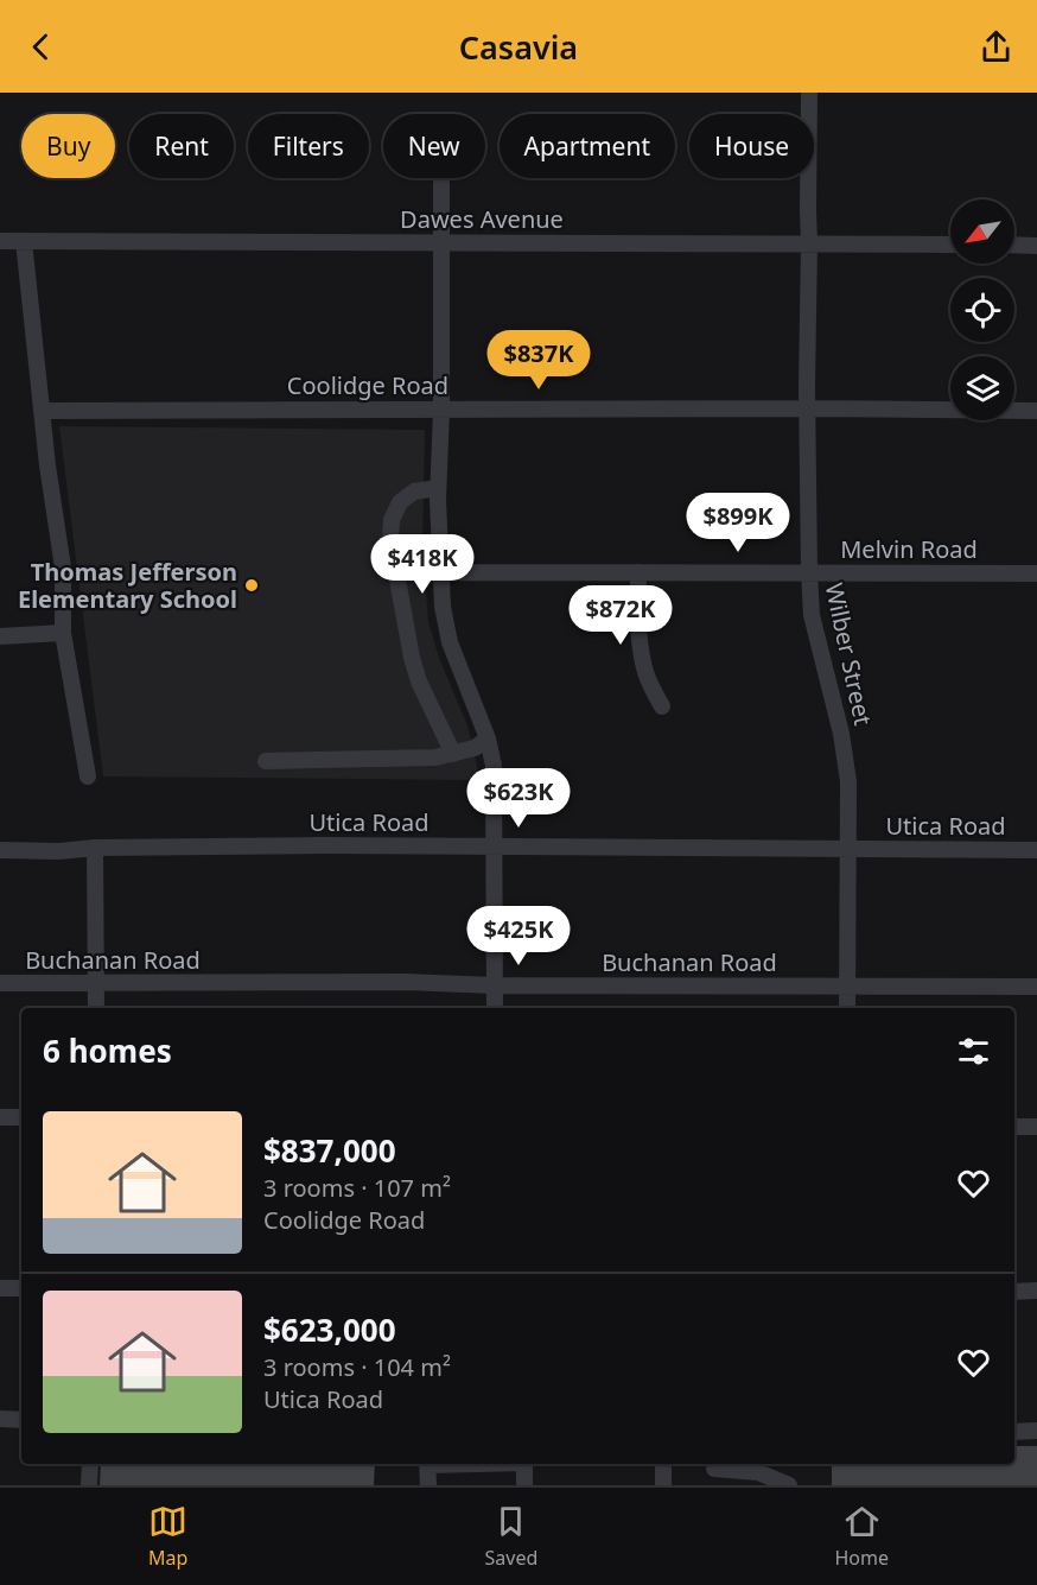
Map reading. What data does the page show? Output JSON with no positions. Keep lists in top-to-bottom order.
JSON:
{
  "streets": {
    "street": [
      "Dawes Avenue",
      "Coolidge Road",
      "Melvin Road",
      "Wilber Street",
      "Utica Road",
      "Buchanan Road"
    ]
  },
  "crossings": [
    ["Dawes Avenue", "Wilber Street"],
    ["Coolidge Road", "Wilber Street"],
    ["Melvin Road", "Wilber Street"],
    ["Wilber Street", "Utica Road"],
    ["Wilber Street", "Buchanan Road"]
  ],
  "places": ["Thomas Jefferson Elementary School"],
  "north": "bottom left",
  "page": {
    "header": "Casavia",
    "chip": [
      "Buy",
      "Rent",
      "Filters",
      "New",
      "Apartment",
      "House"
    ],
    "price": [
      "$837K",
      "$899K",
      "$418K",
      "$872K",
      "$623K",
      "$425K"
    ],
    "heading": "6 homes",
    "list": [
      {
        "name": "$837,000",
        "note": "3 rooms · 107 m² · Coolidge Road"
      },
      {
        "name": "$623,000",
        "note": "3 rooms · 104 m² · Utica Road"
      }
    ],
    "tabs": ["Map", "Saved", "Home"]
  }
}
